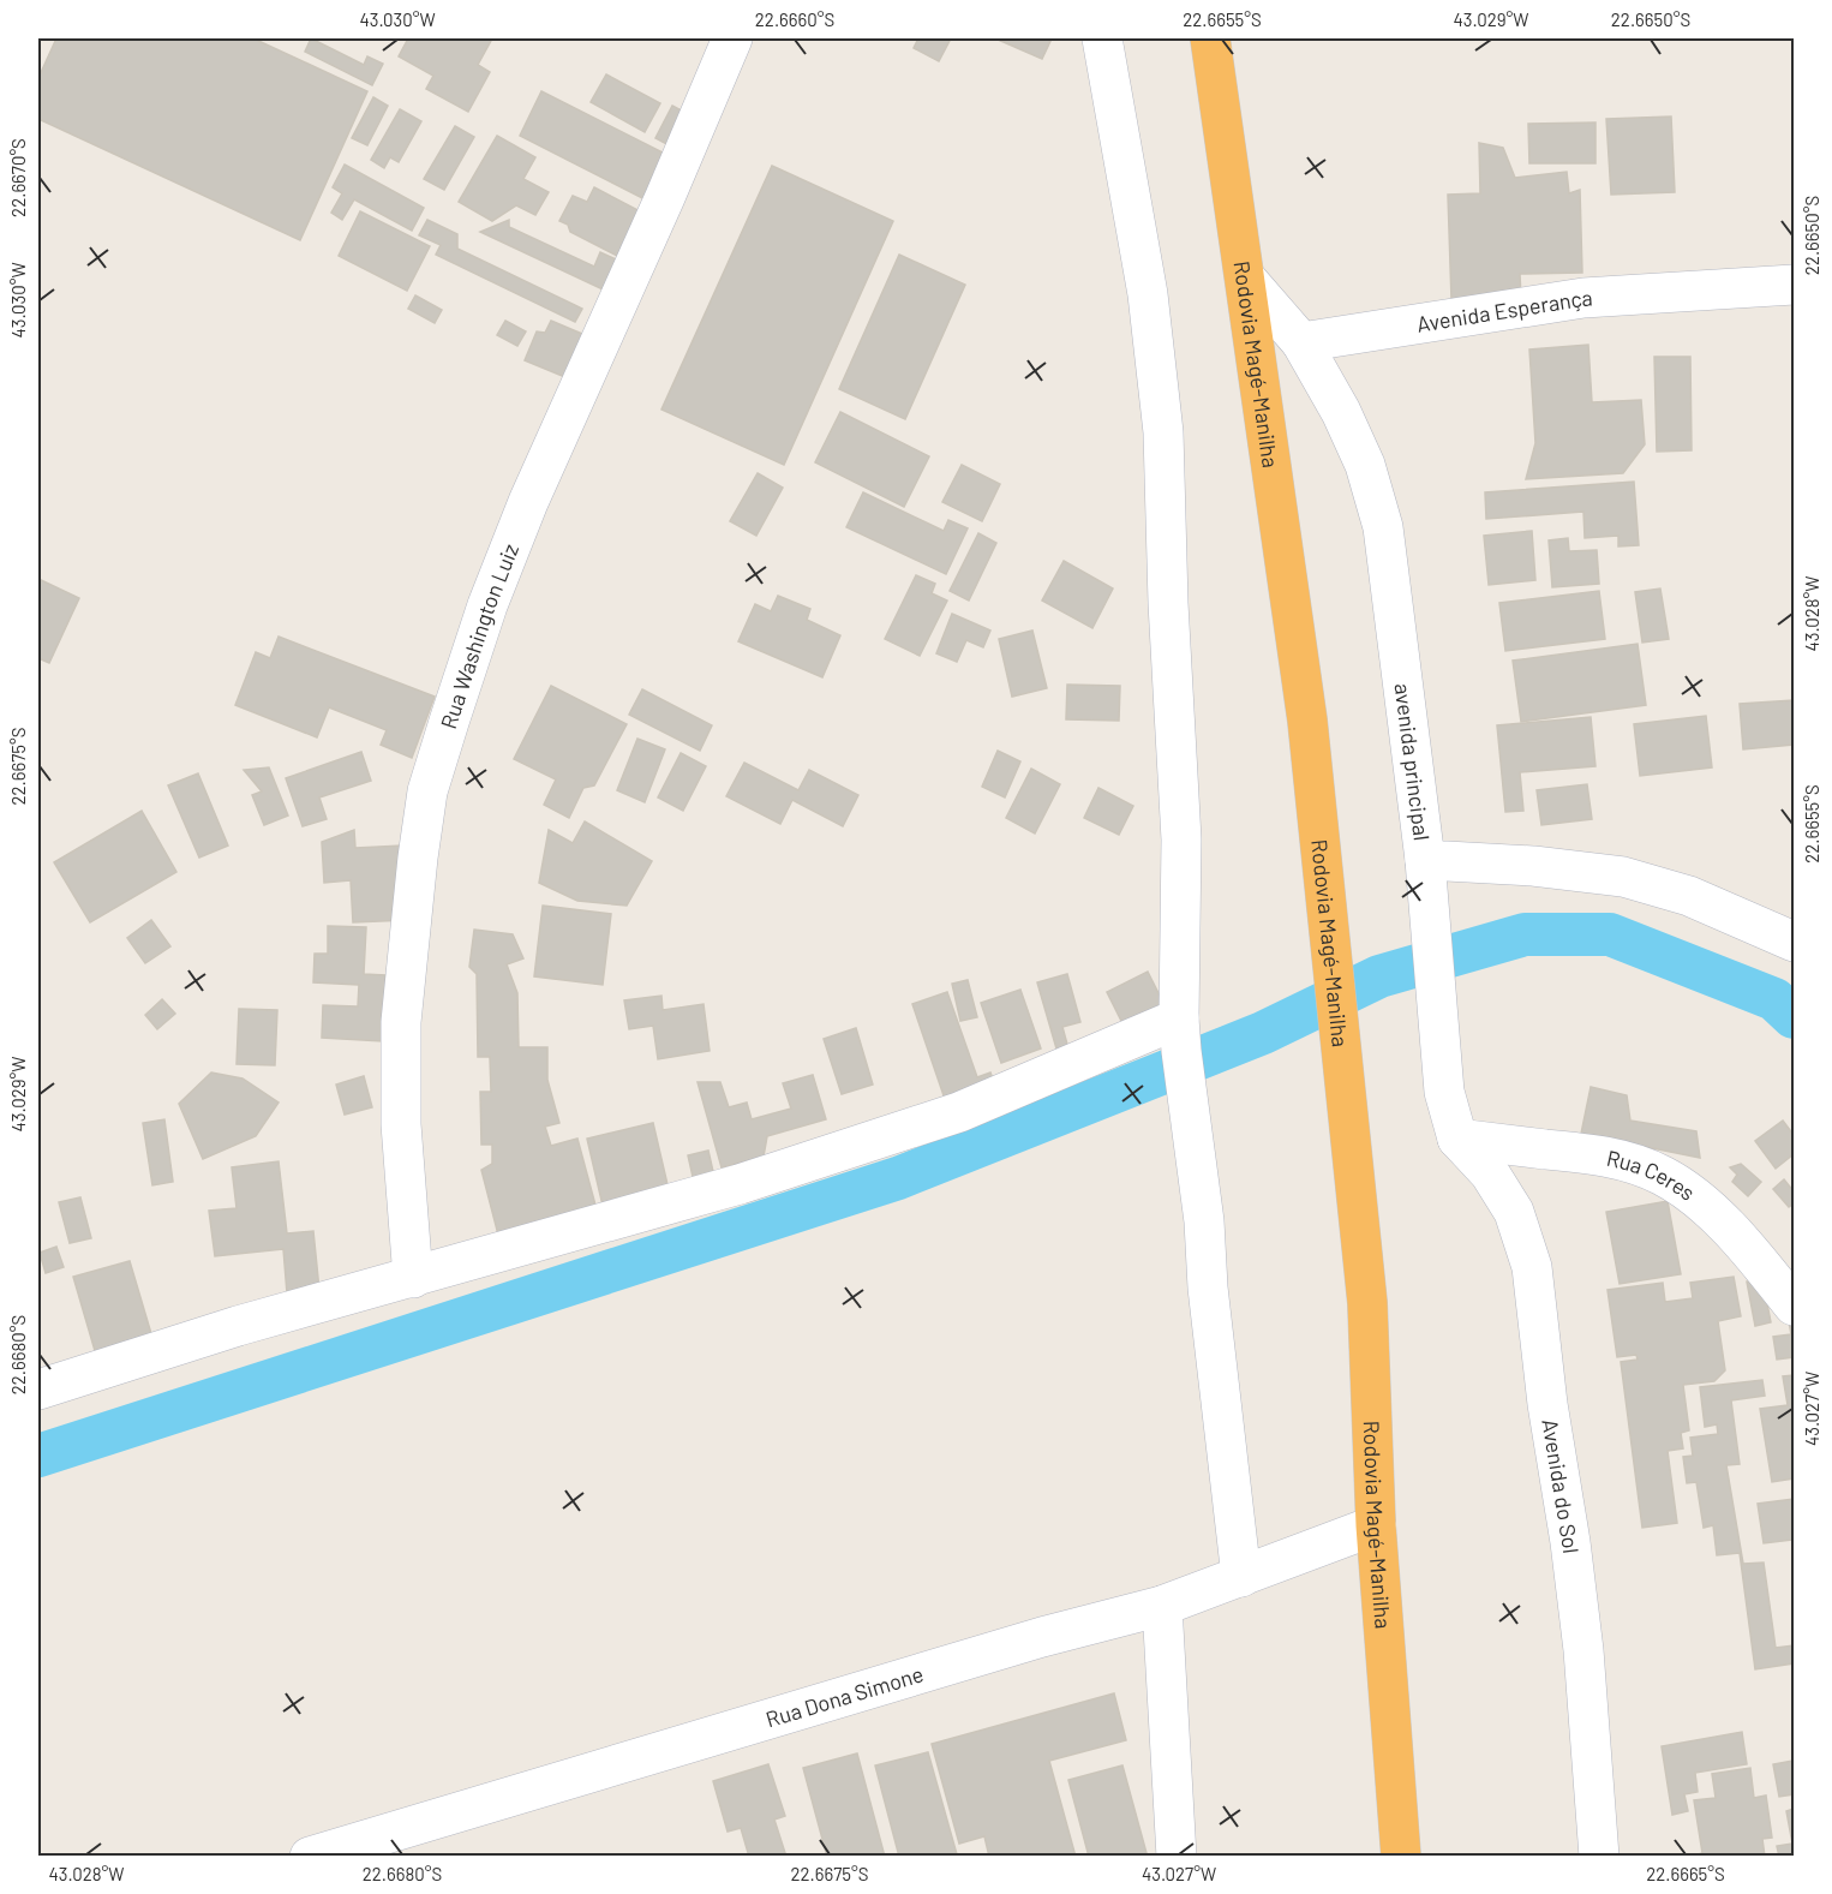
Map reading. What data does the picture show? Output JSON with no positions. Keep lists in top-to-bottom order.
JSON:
{
  "streets": {
    "highway": ["Rodovia Magé-Manilha"],
    "street": [
      "Avenida Esperança",
      "Rua Washington Luiz",
      "avenida principal",
      "Rua Ceres",
      "Avenida do Sol",
      "Rua Dona Simone"
    ]
  },
  "crossings": [
    ["Avenida Esperança", "avenida principal"],
    ["Rodovia Magé-Manilha", "Rua Dona Simone"],
    ["Rua Ceres", "Avenida do Sol"]
  ],
  "coordinates": [
    "43.030°W",
    "22.6660°S",
    "22.6655°S",
    "43.029°W",
    "22.6650°S",
    "22.6670°S",
    "43.028°W",
    "22.6675°S",
    "22.6680°S",
    "43.027°W",
    "22.6665°S"
  ]
}
